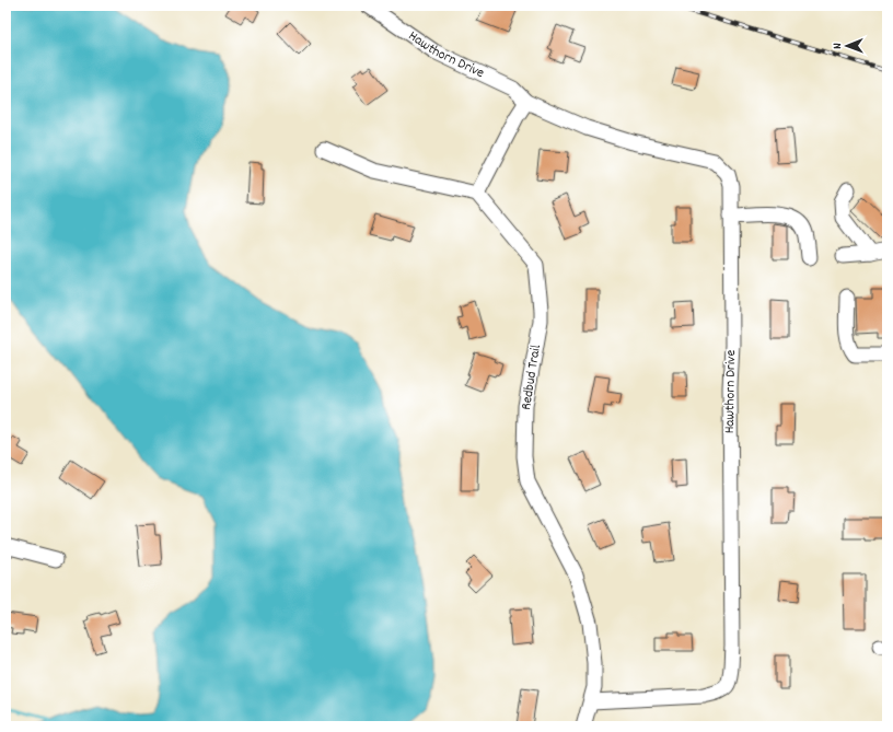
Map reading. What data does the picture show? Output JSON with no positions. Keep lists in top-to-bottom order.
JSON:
{
  "streets": {
    "street": ["Hawthorn Drive", "Redbud Trail"]
  },
  "crossings": [
    ["Hawthorn Drive", "Redbud Trail"]
  ],
  "north": "left"
}
